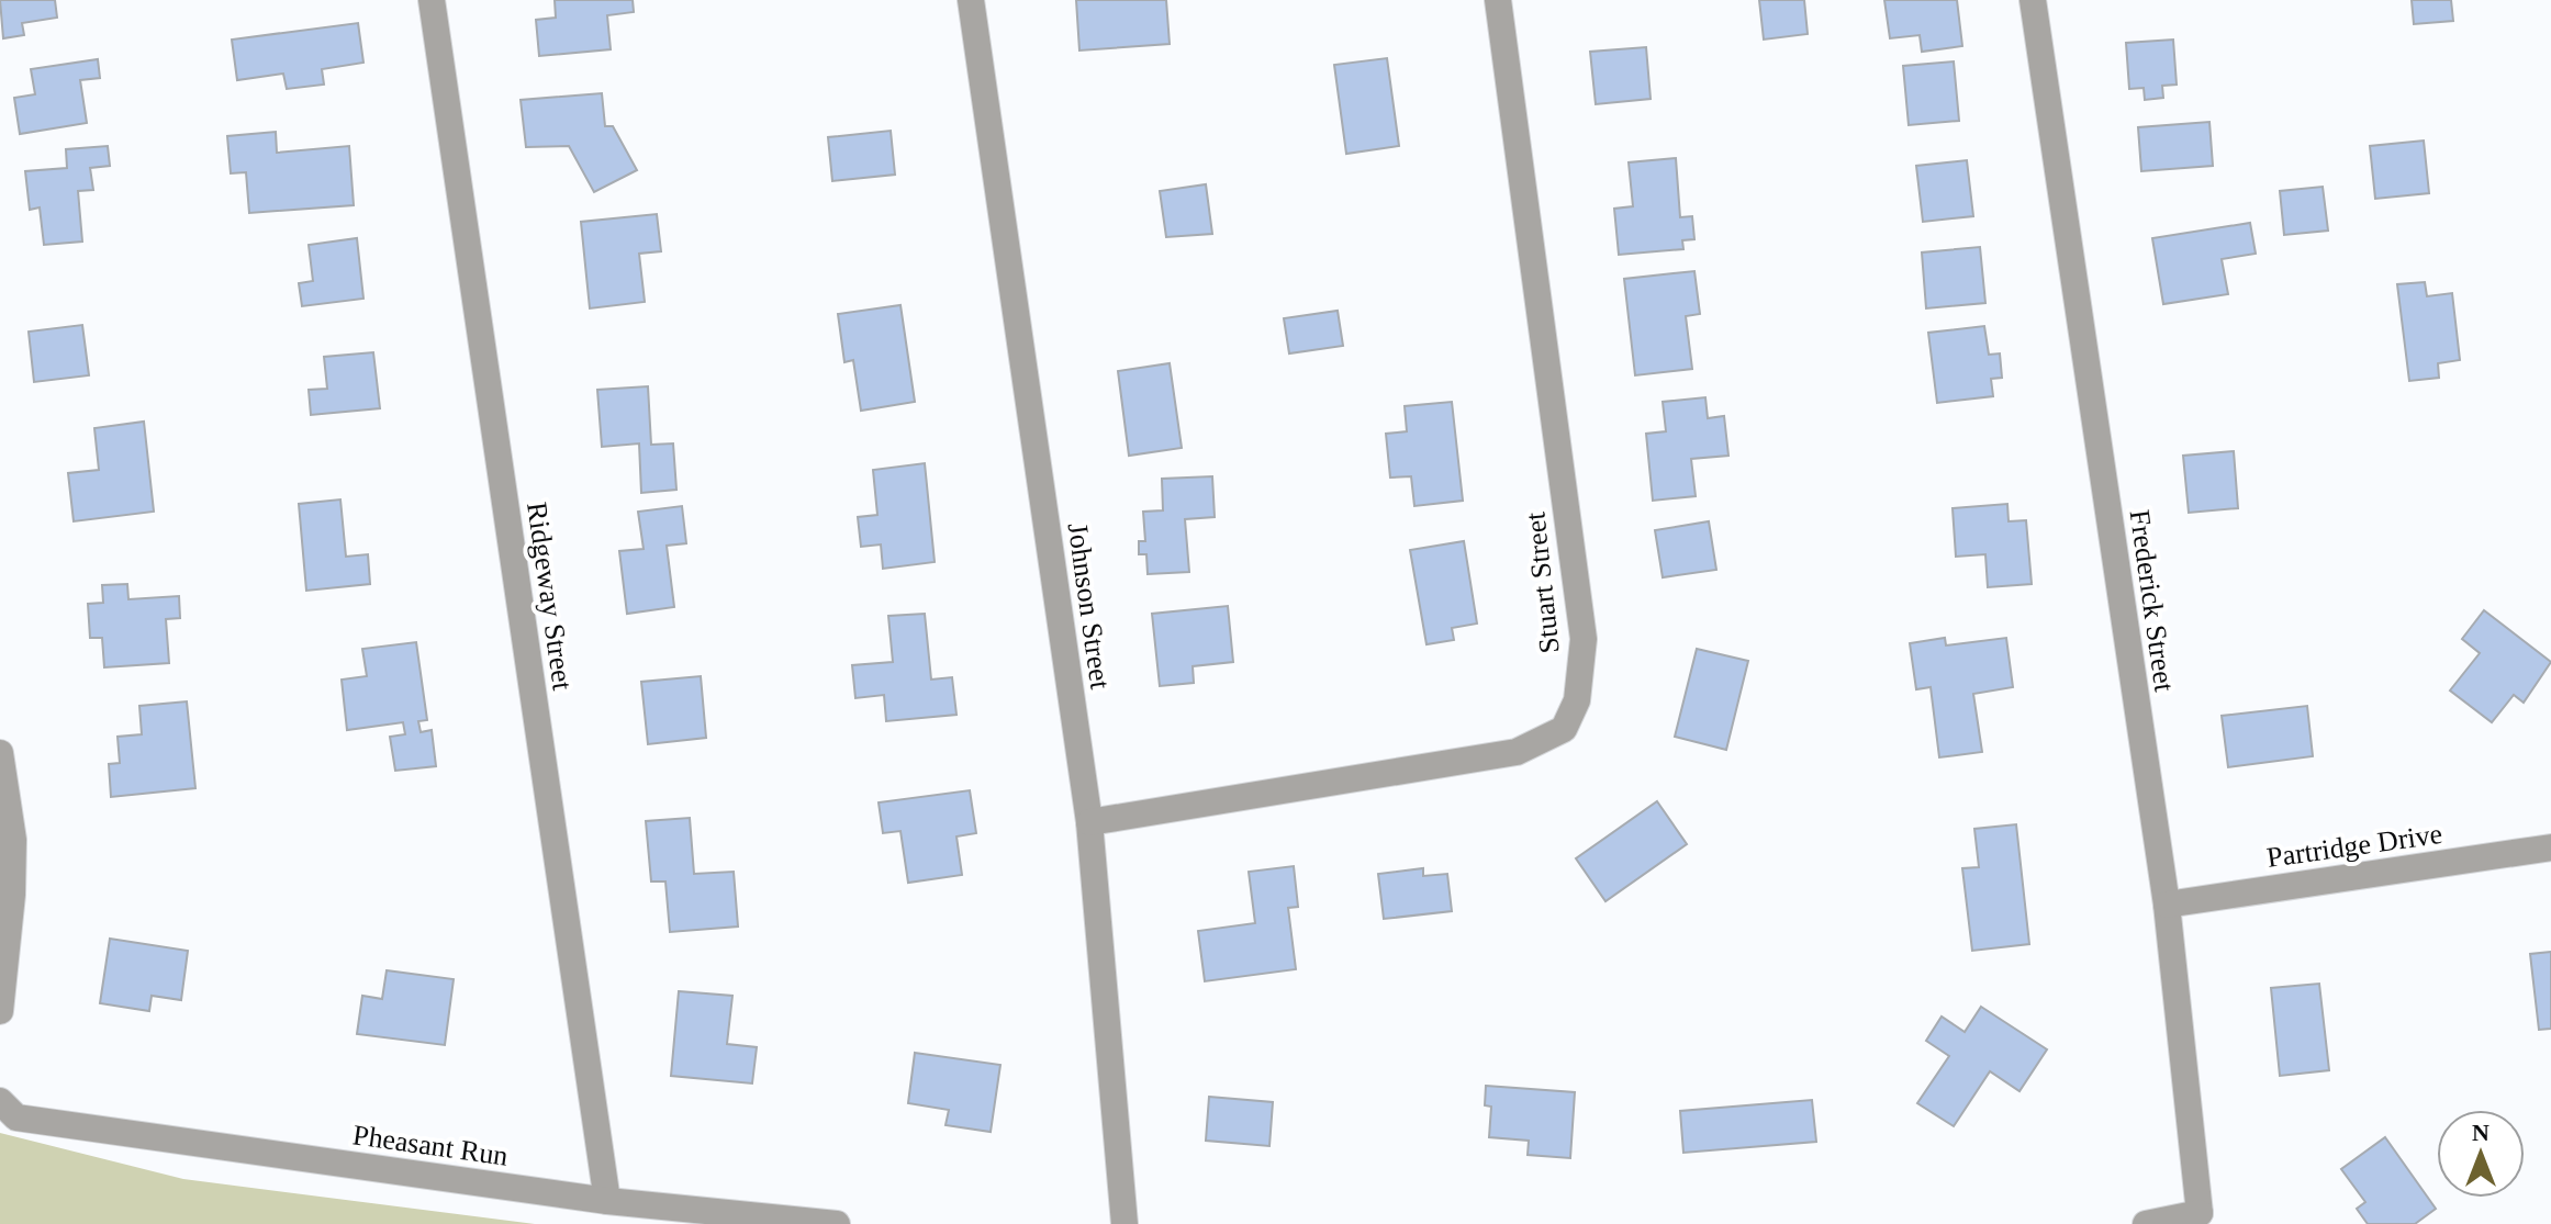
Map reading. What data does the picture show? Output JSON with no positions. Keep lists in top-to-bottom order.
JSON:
{
  "streets": {
    "street": [
      "Stuart Street",
      "Ridgeway Street",
      "Frederick Street",
      "Johnson Street",
      "Partridge Drive",
      "Pheasant Run"
    ]
  },
  "crossings": [
    ["Stuart Street", "Johnson Street"],
    ["Ridgeway Street", "Pheasant Run"],
    ["Frederick Street", "Partridge Drive"]
  ],
  "north": "top"
}
